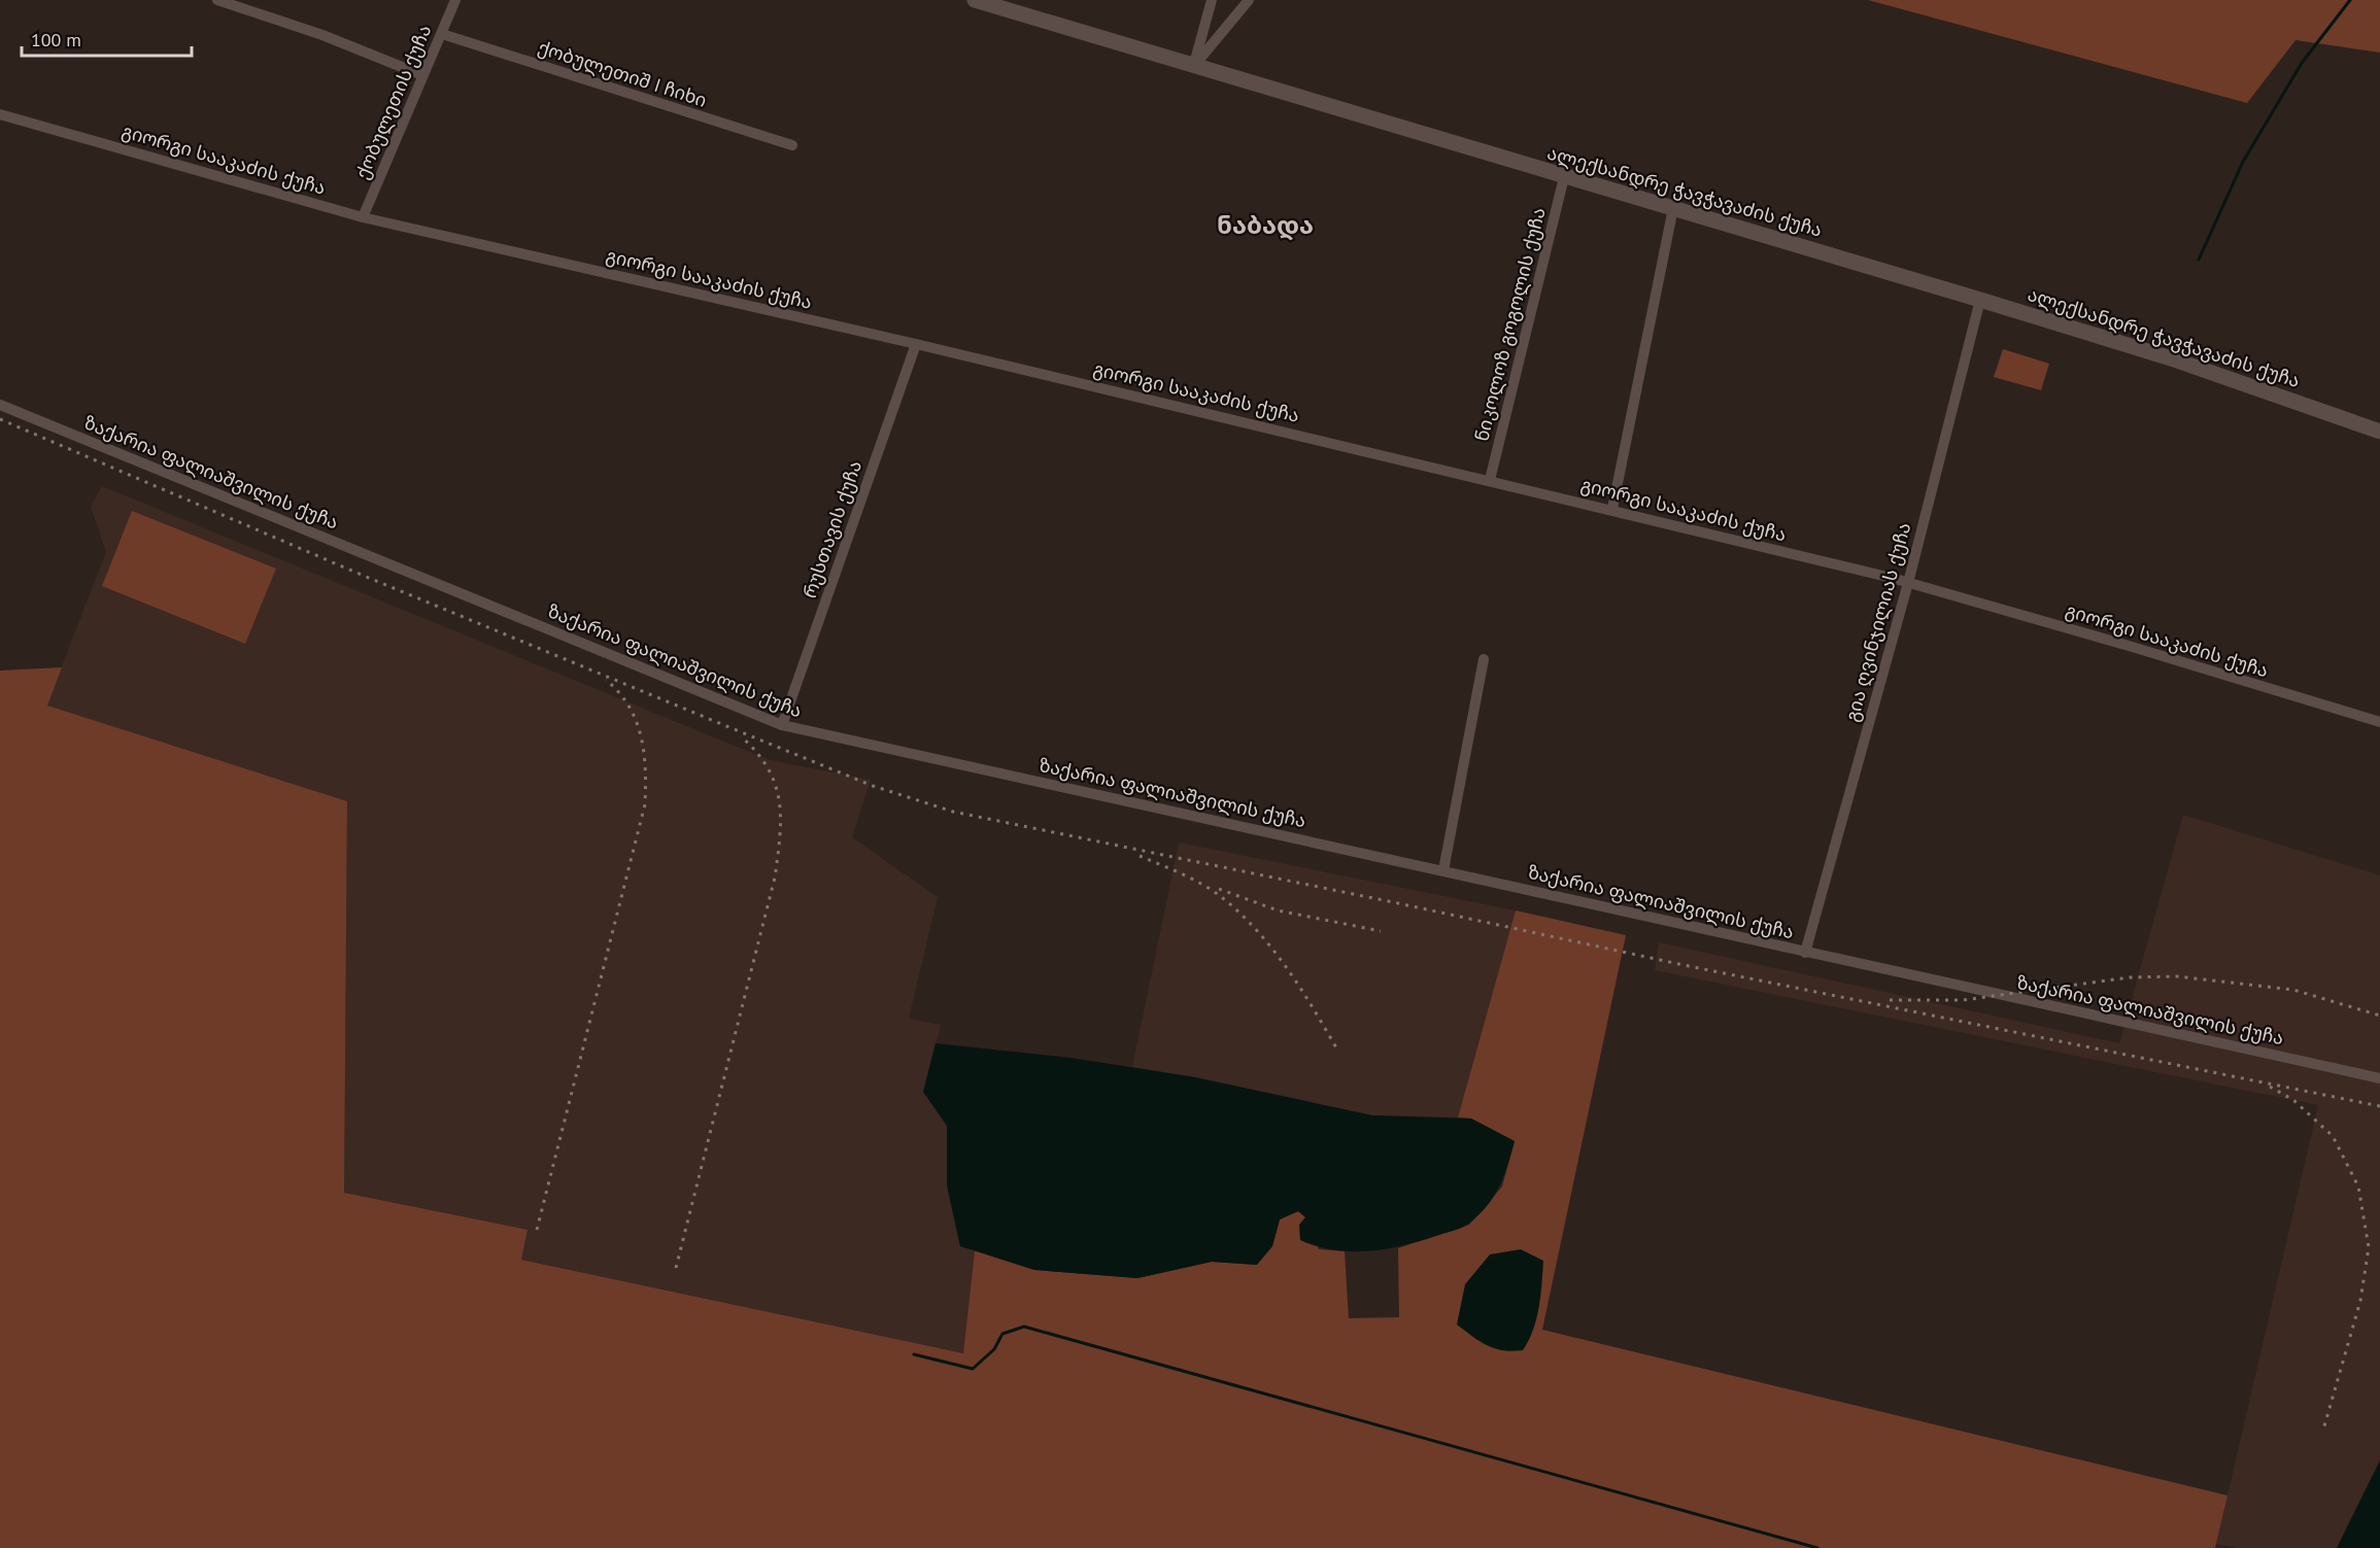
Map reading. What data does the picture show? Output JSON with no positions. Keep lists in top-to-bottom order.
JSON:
{
  "streets": {
    "street": [
      "ქობულეთიშ I ჩიხი",
      "ქობულეთის ქუჩა",
      "გიორგი სააკაძის ქუჩა",
      "ალექსანდრე ჭავჭავაძის ქუჩა",
      "ნიკოლოზ გოგოლის ქუჩა",
      "ზაქარია ფალიაშვილის ქუჩა",
      "რუსთავის ქუჩა",
      "გია ღვინჯილიას ქუჩა"
    ]
  },
  "crossings": [
    ["ქობულეთიშ I ჩიხი", "ქობულეთის ქუჩა"],
    ["ქობულეთის ქუჩა", "გიორგი სააკაძის ქუჩა"],
    ["გიორგი სააკაძის ქუჩა", "ნიკოლოზ გოგოლის ქუჩა"],
    ["გიორგი სააკაძის ქუჩა", "რუსთავის ქუჩა"],
    ["გიორგი სააკაძის ქუჩა", "გია ღვინჯილიას ქუჩა"],
    ["ალექსანდრე ჭავჭავაძის ქუჩა", "ნიკოლოზ გოგოლის ქუჩა"],
    ["ალექსანდრე ჭავჭავაძის ქუჩა", "გია ღვინჯილიას ქუჩა"],
    ["ზაქარია ფალიაშვილის ქუჩა", "რუსთავის ქუჩა"],
    ["ზაქარია ფალიაშვილის ქუჩა", "გია ღვინჯილიას ქუჩა"]
  ],
  "districts": ["ნაბადა"],
  "scale_bar": "100 m"
}
